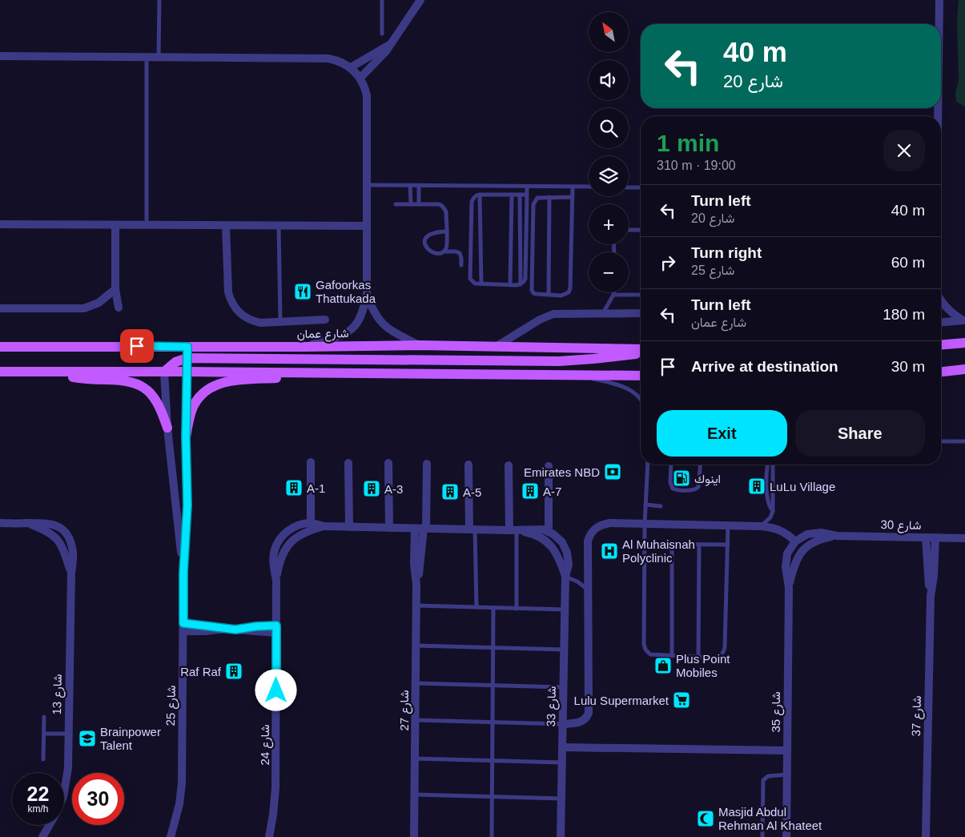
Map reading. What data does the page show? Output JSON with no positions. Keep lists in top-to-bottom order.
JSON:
{
  "streets": {
    "main road": ["شارع عمان"],
    "street": [
      "شارع 30",
      "شارع 13",
      "شارع 25",
      "شارع 33",
      "شارع 27",
      "شارع 35",
      "شارع 37",
      "شارع 24"
    ]
  },
  "crossings": [
    ["شارع عمان", "شارع 25"],
    ["شارع 30", "شارع 35"],
    ["شارع 30", "شارع 37"],
    ["شارع 33", "شارع 24"],
    ["شارع 27", "شارع 24"]
  ],
  "places": {
    "restaurant": ["Gafoorkas Thattukada"],
    "bank": ["Emirates NBD"],
    "fuel station": ["اينوك"],
    "building": [
      "LuLu Village",
      "A-1",
      "A-3",
      "A-7",
      "A-5",
      "Raf Raf"
    ],
    "hospital": ["Al Muhaisnah Polyclinic"],
    "shop": ["Plus Point Mobiles"],
    "supermarket": ["Lulu Supermarket"],
    "school or university": ["Brainpower Talent"],
    "mosque": ["Masjid Abdul Rehman Al Khateet"]
  },
  "north": "top left",
  "page": {
    "map_buttons": ["+", "−"],
    "turn": ["40 m", "شارع 20"],
    "heading": ["1 min", "310 m · 19:00"],
    "list": [
      {
        "name": "Turn left",
        "note": "شارع 20",
        "value": "40 m"
      },
      {
        "name": "Turn right",
        "note": "شارع 25",
        "value": "60 m"
      },
      {
        "name": "Turn left",
        "note": "شارع عمان",
        "value": "180 m"
      },
      {
        "name": "Arrive at destination",
        "value": "30 m"
      }
    ],
    "buttons": ["Exit", "Share"],
    "speed": "22 km/h",
    "limit": "30"
  }
}
